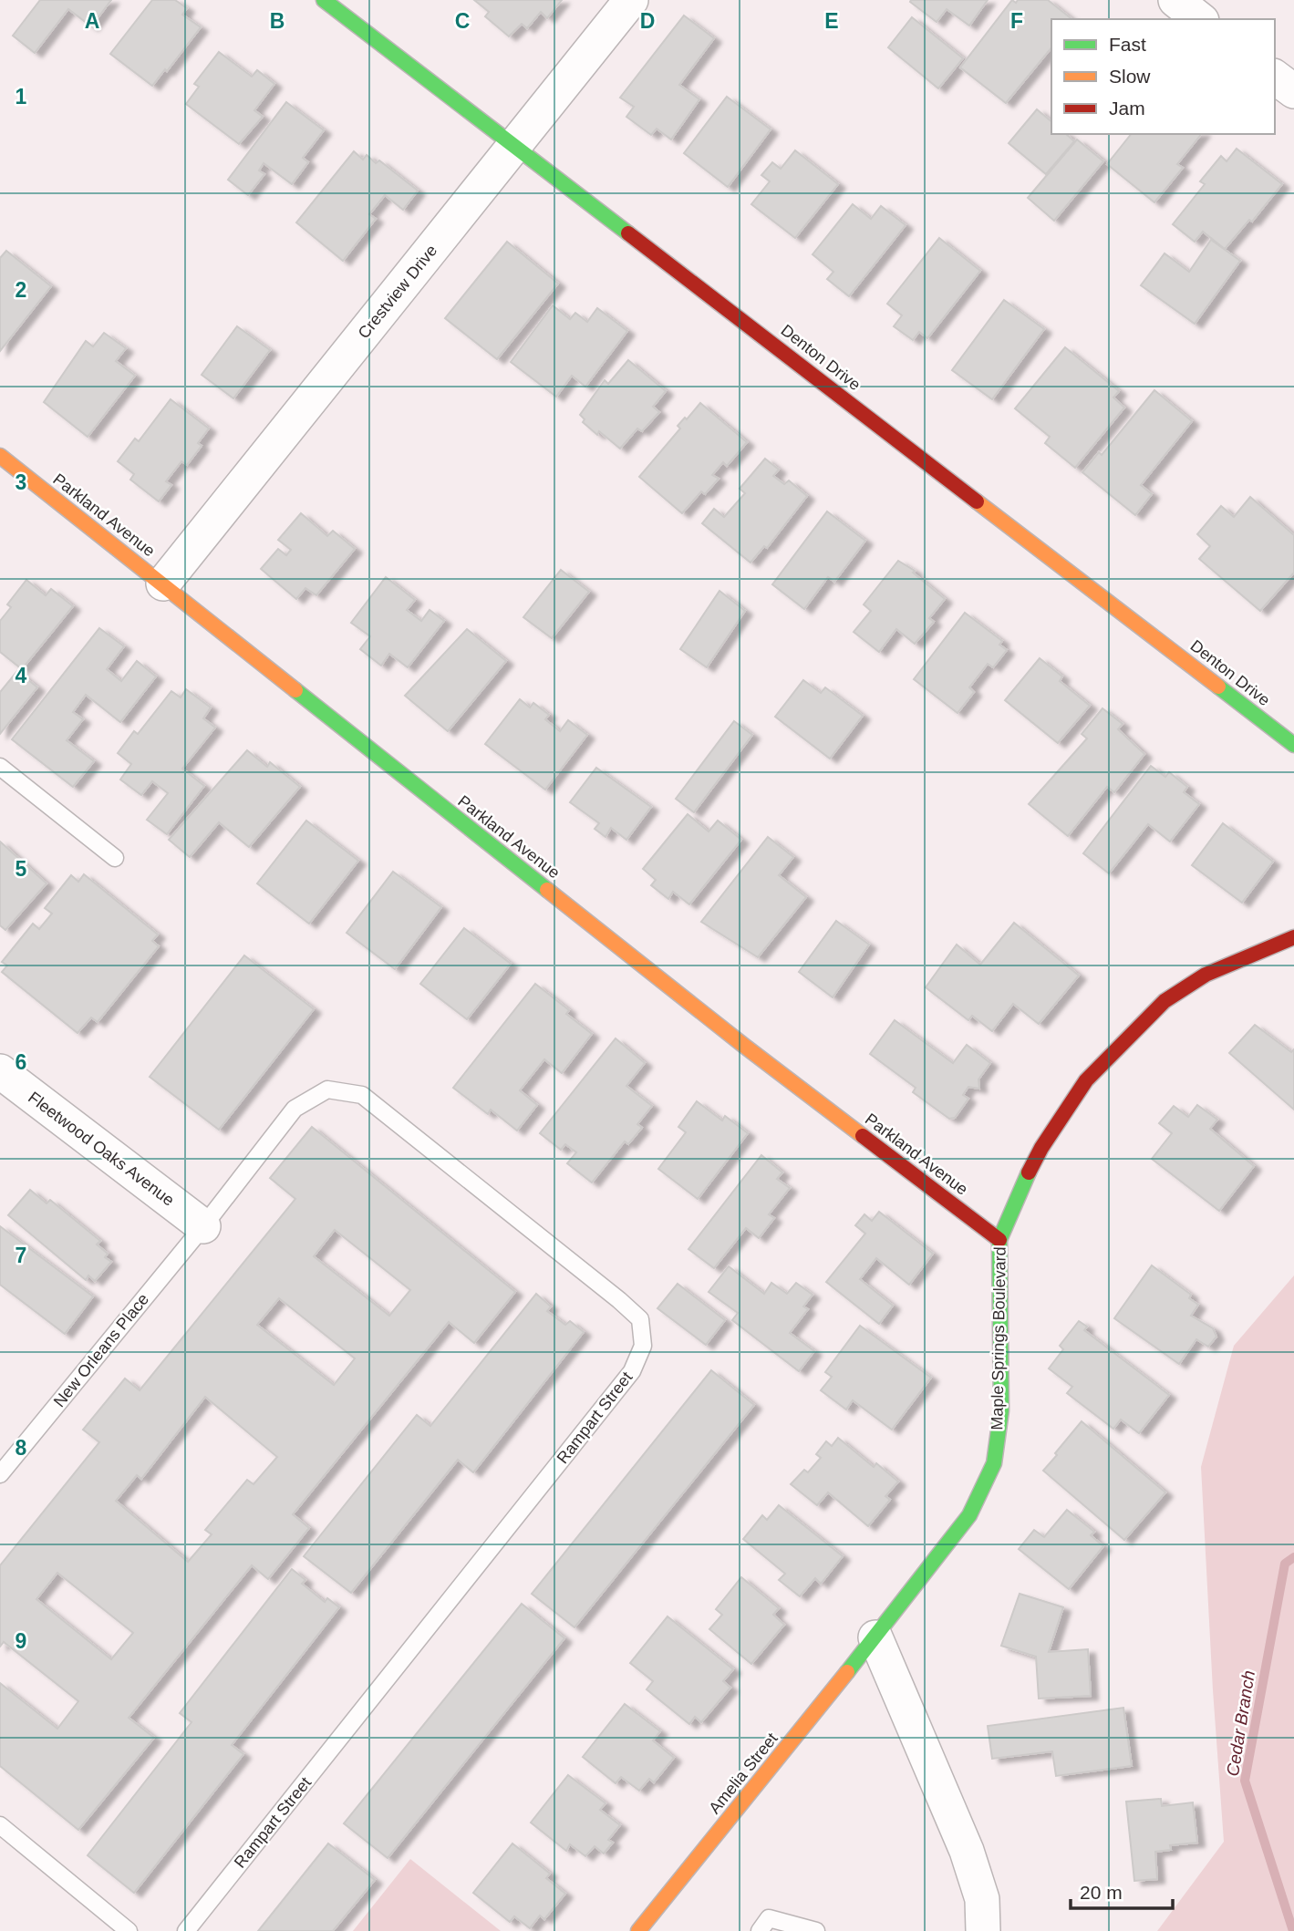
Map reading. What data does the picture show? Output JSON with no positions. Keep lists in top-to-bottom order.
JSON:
{
  "streets": {
    "street": [
      "Crestview Drive",
      "Denton Drive",
      "Parkland Avenue",
      "Fleetwood Oaks Avenue",
      "Maple Springs Boulevard",
      "Amelia Street"
    ],
    "lane": ["New Orleans Place", "Rampart Street"]
  },
  "crossings": [
    ["Crestview Drive", "Denton Drive"],
    ["Crestview Drive", "Parkland Avenue"],
    ["Parkland Avenue", "Maple Springs Boulevard"],
    ["Fleetwood Oaks Avenue", "New Orleans Place"],
    ["Fleetwood Oaks Avenue", "Rampart Street"],
    ["Maple Springs Boulevard", "Amelia Street"],
    ["New Orleans Place", "Rampart Street"]
  ],
  "water": ["Cedar Branch"],
  "legend": ["Fast", "Slow", "Jam"],
  "scale_bar": "20 m",
  "grid": {
    "columns": [
      "A",
      "B",
      "C",
      "D",
      "E",
      "F"
    ],
    "rows": [
      "1",
      "2",
      "3",
      "4",
      "5",
      "6",
      "7",
      "8",
      "9"
    ]
  }
}
